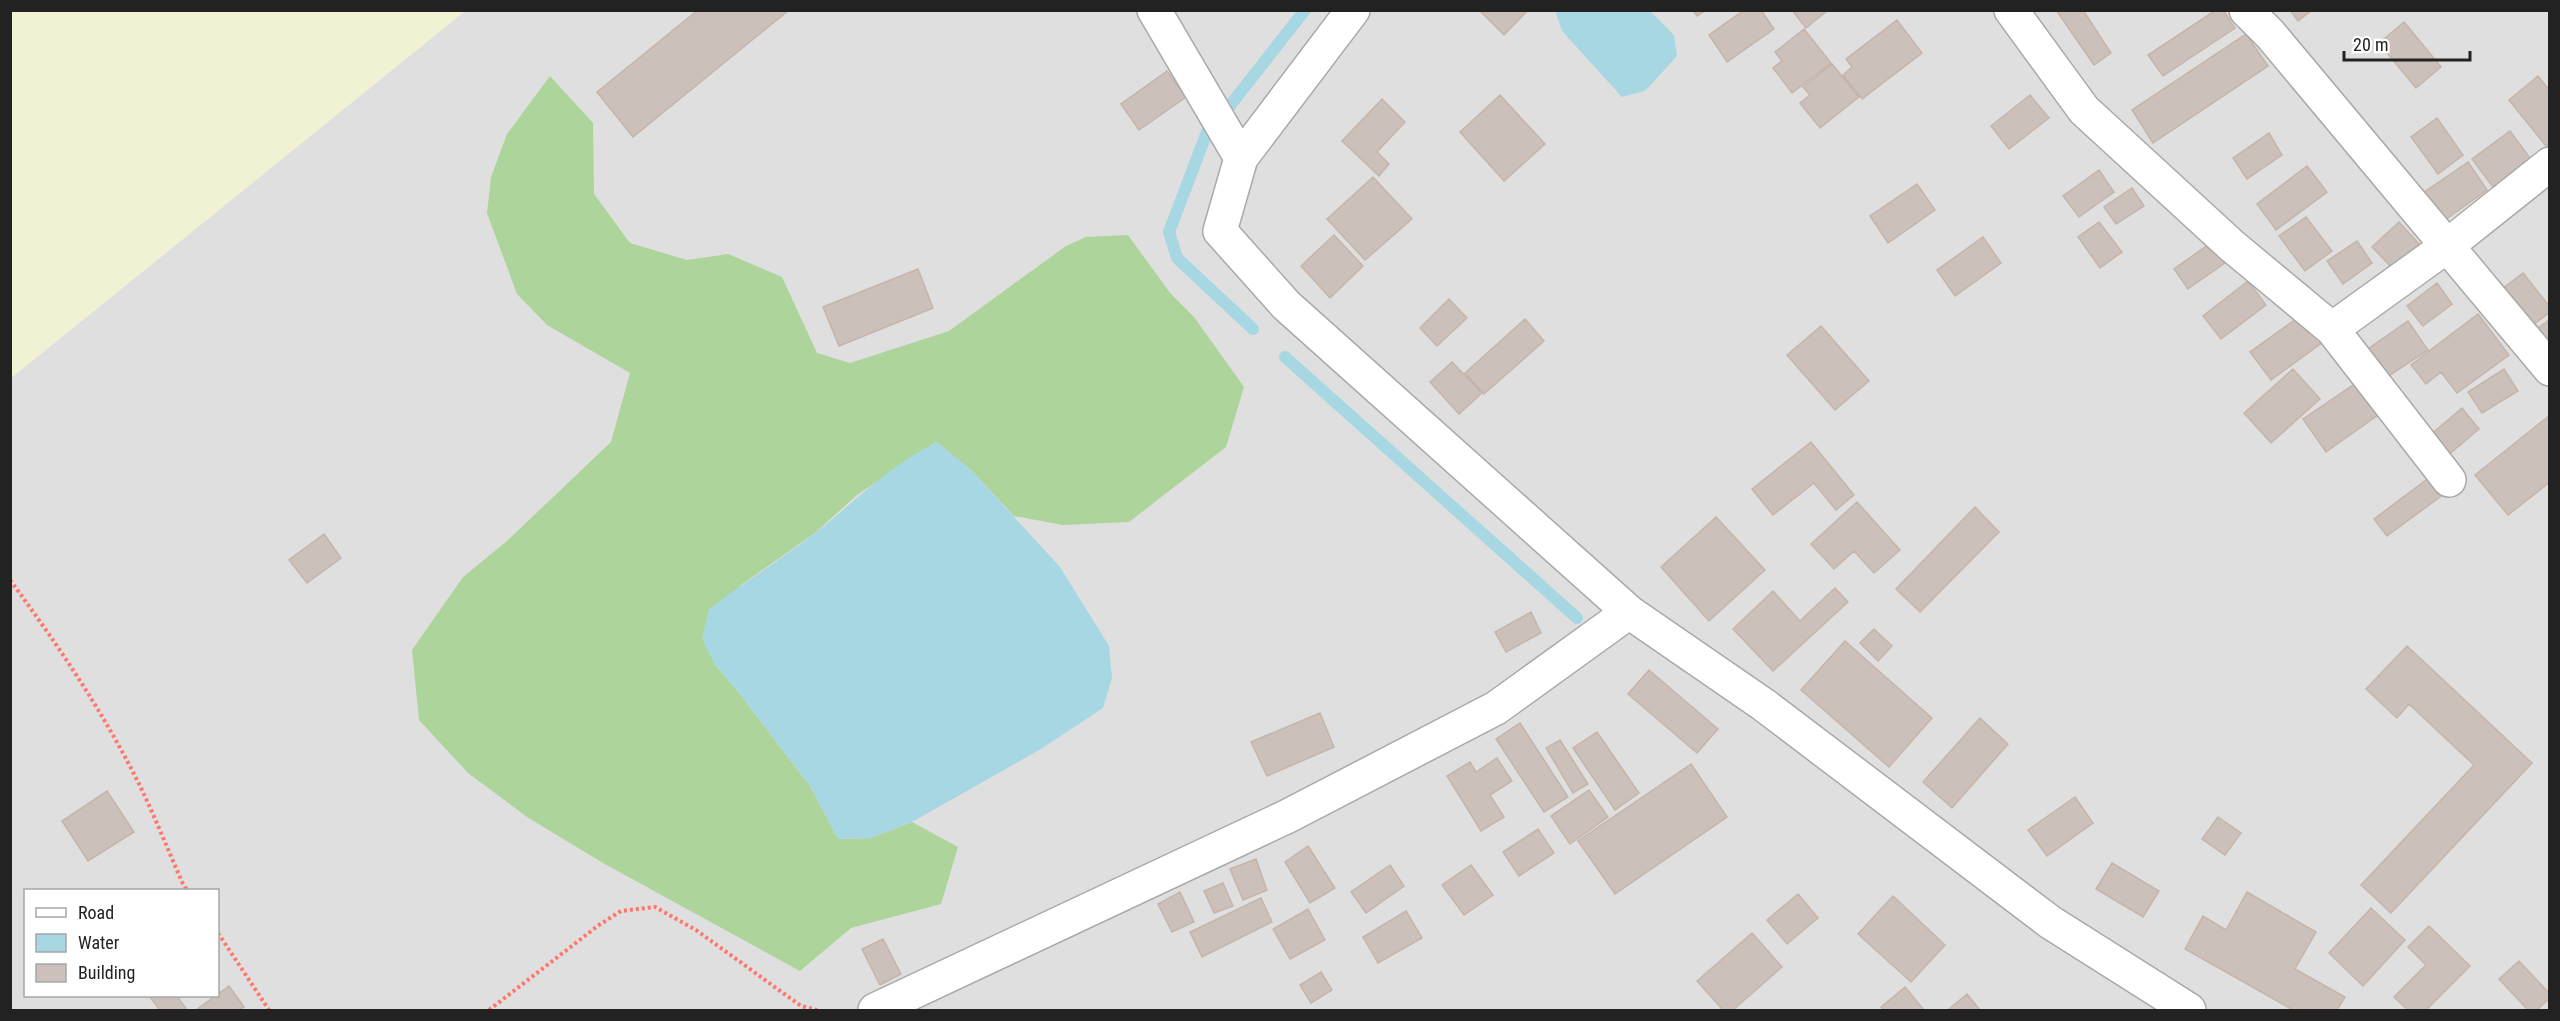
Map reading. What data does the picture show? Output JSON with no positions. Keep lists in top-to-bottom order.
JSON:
{
  "legend": ["Road", "Water", "Building"],
  "scale_bar": "20 m"
}
